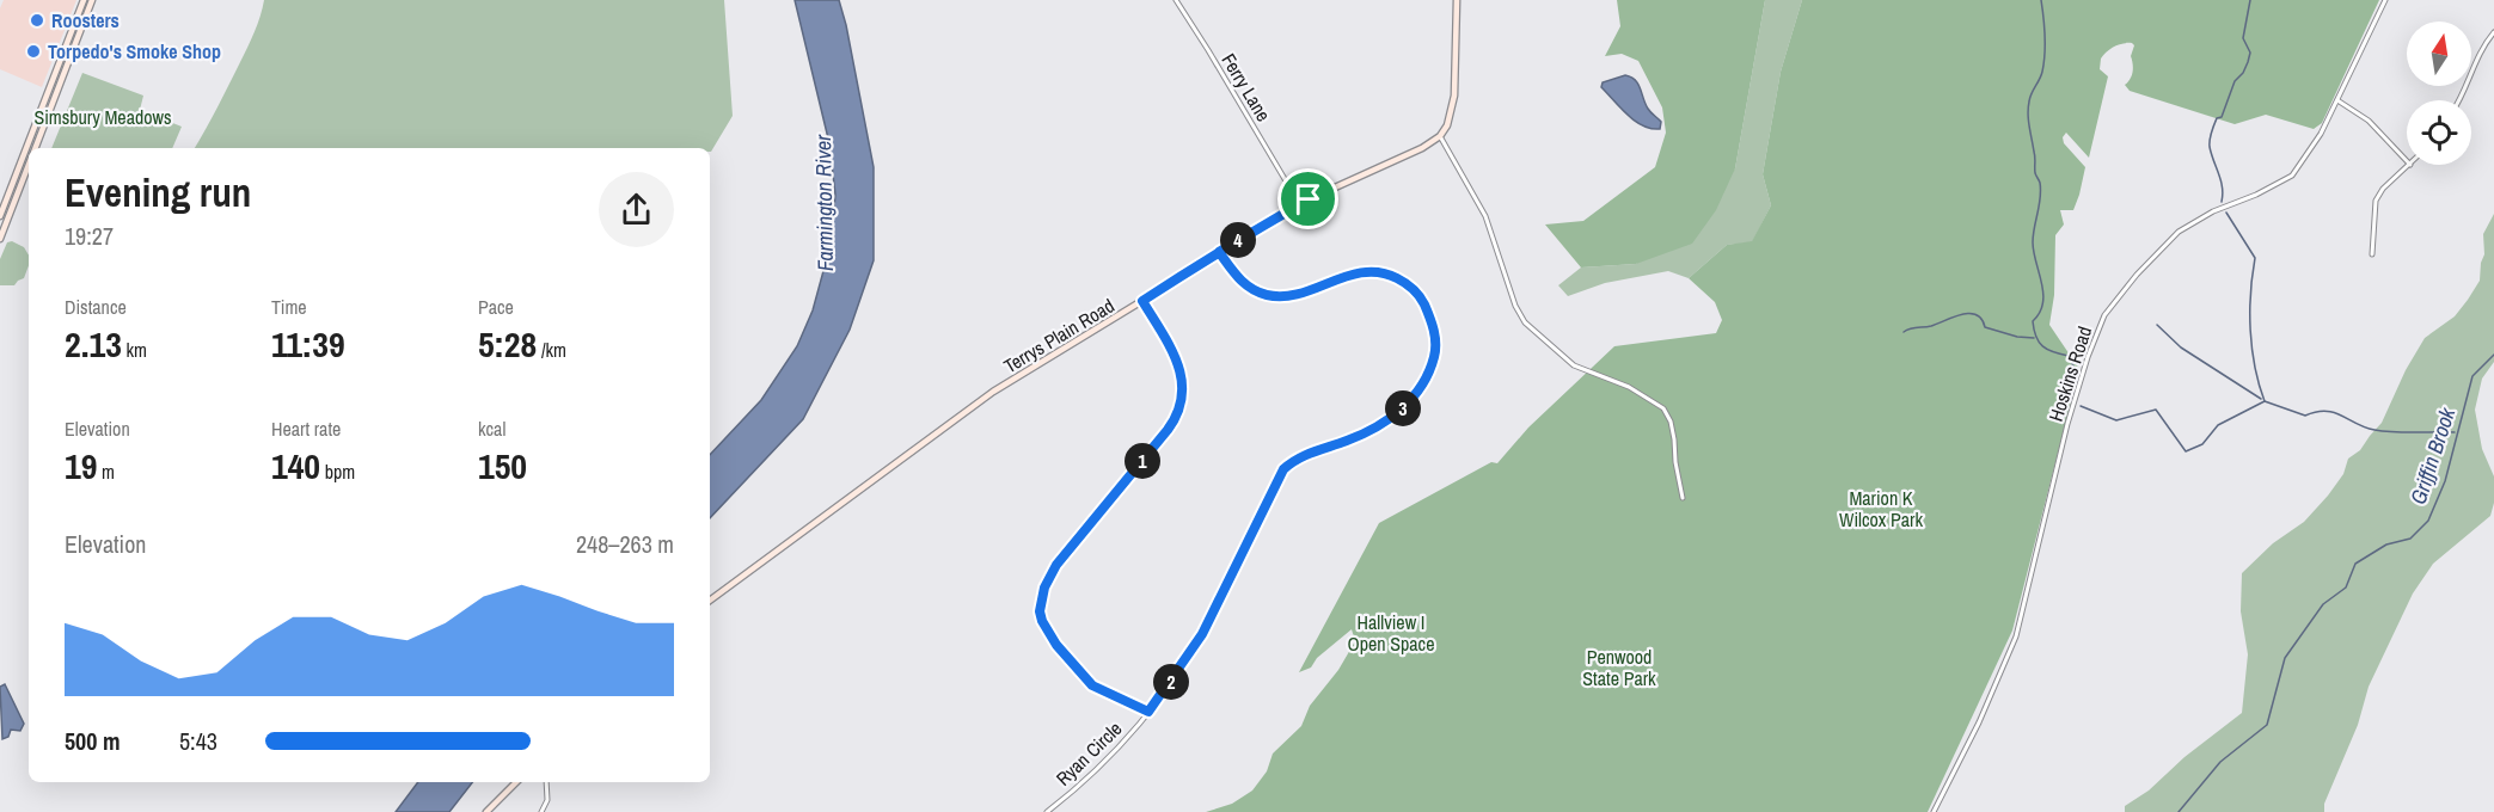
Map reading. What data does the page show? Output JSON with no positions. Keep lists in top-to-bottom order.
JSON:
{
  "streets": {
    "street": [
      "Ferry Lane",
      "Terrys Plain Road",
      "Hoskins Road",
      "Ryan Circle"
    ]
  },
  "crossings": [
    ["Terrys Plain Road", "Ryan Circle"]
  ],
  "water": ["Farmington River", "Griffin Brook"],
  "parks": [
    "Simsbury Meadows",
    "Marion K Wilcox Park",
    "Hallview I Open Space",
    "Penwood State Park"
  ],
  "places": ["Roosters", "Torpedo's Smoke Shop"],
  "north": "top",
  "page": {
    "heading": ["Evening run", "19:27"],
    "pins": [
      "4",
      "3",
      "1",
      "2"
    ],
    "stats": [
      ["Distance", "2.13 km"],
      ["Time", "11:39"],
      ["Pace", "5:28 /km"],
      ["Elevation", "19 m"],
      ["Heart rate", "140 bpm"],
      ["kcal", "150"]
    ],
    "chart": ["Elevation", "248–263 m"],
    "list": [
      {
        "name": "500 m",
        "note": "5:43"
      }
    ]
  }
}
